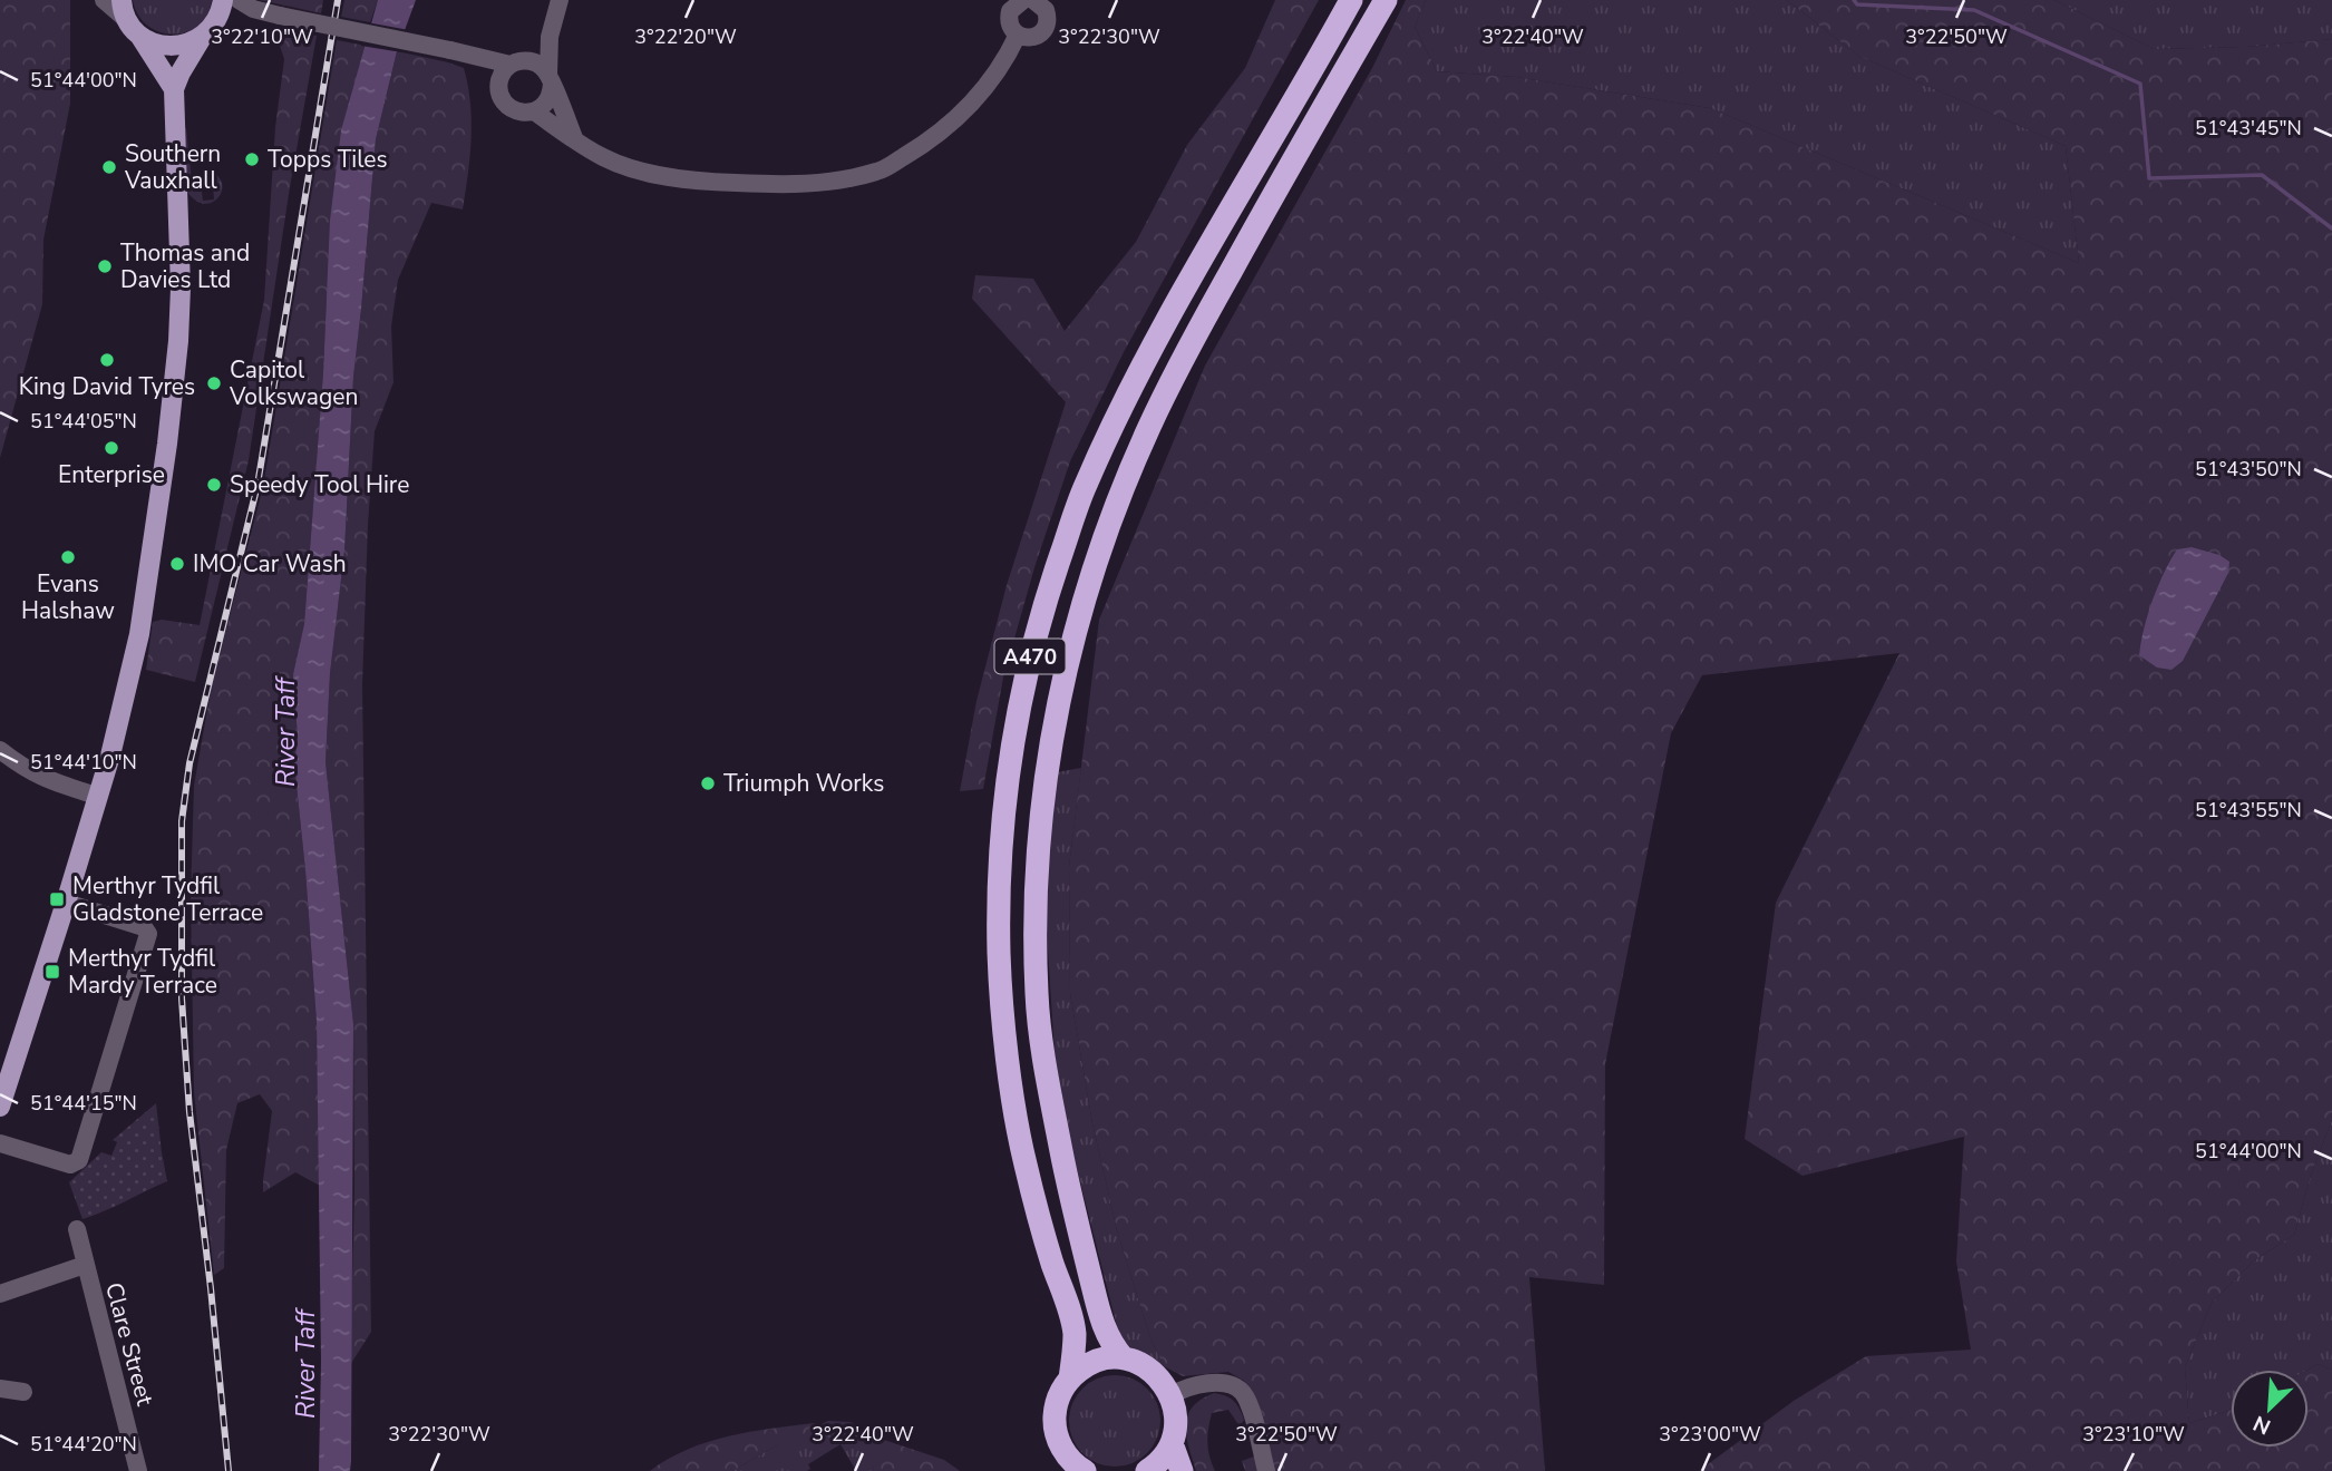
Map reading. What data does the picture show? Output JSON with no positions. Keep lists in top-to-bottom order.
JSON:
{
  "streets": {
    "highway": ["A470"],
    "street": ["Clare Street"]
  },
  "water": ["River Taff"],
  "places": {
    "other": [
      "Topps Tiles",
      "Southern Vauxhall",
      "Thomas and Davies Ltd",
      "King David Tyres",
      "Capitol Volkswagen",
      "Enterprise",
      "Speedy Tool Hire",
      "Evans Halshaw",
      "IMO Car Wash",
      "Triumph Works"
    ],
    "transit": ["Merthyr Tydfil Gladstone Terrace", "Merthyr Tydfil Mardy Terrace"]
  },
  "north": "bottom left",
  "coordinates": [
    "3°22'10\"W",
    "3°22'20\"W",
    "3°22'30\"W",
    "3°22'40\"W",
    "3°22'50\"W",
    "51°44'00\"N",
    "51°43'45\"N",
    "51°44'05\"N",
    "51°43'50\"N",
    "51°44'10\"N",
    "51°43'55\"N",
    "51°44'15\"N",
    "3°23'00\"W",
    "3°23'10\"W",
    "51°44'20\"N"
  ]
}
